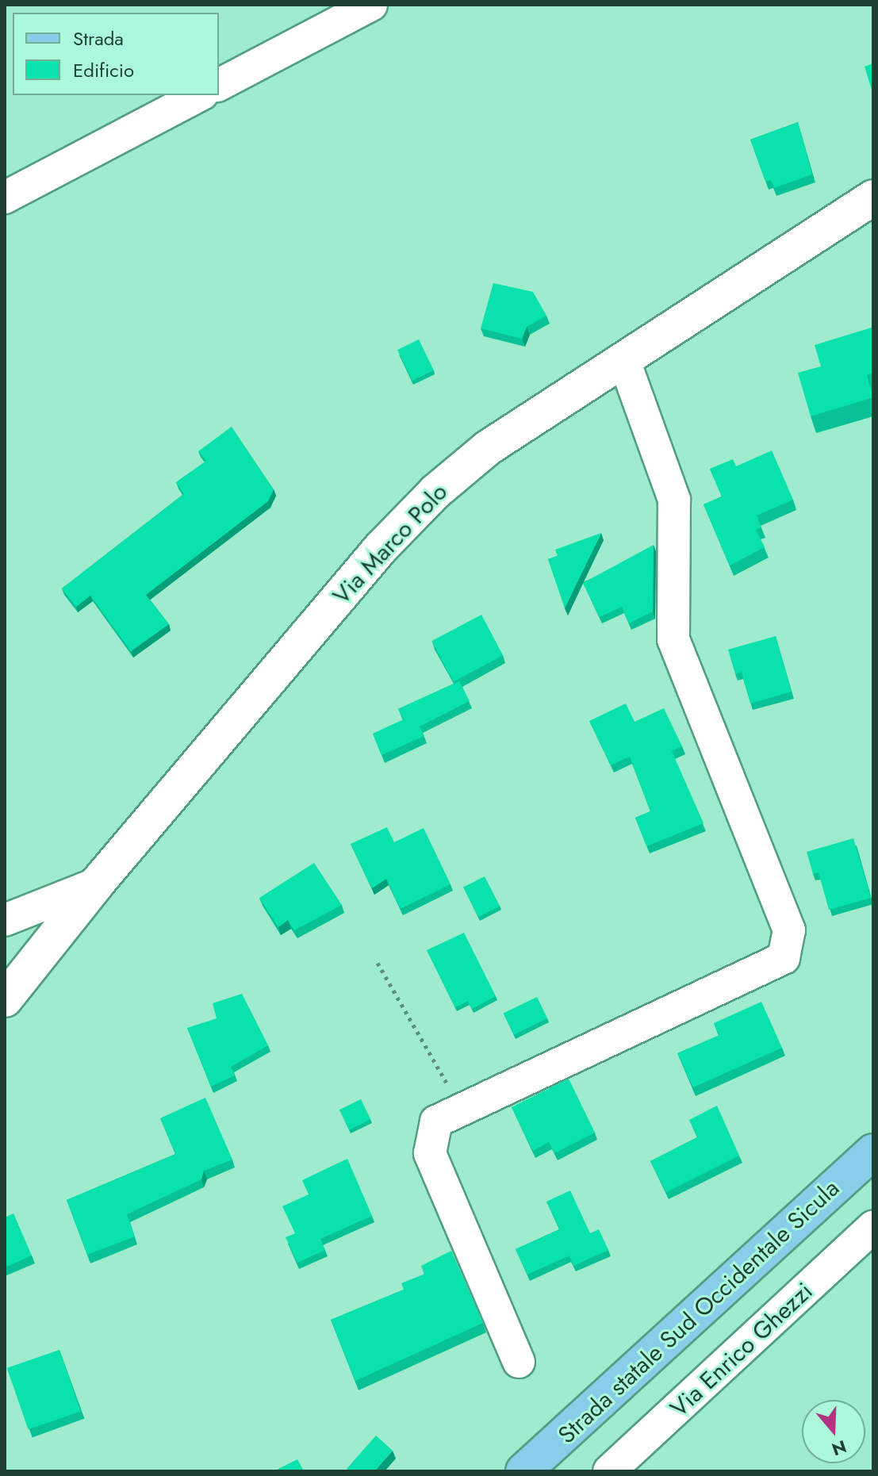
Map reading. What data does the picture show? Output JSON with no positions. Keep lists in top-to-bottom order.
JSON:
{
  "streets": {
    "main road": ["Strada statale Sud Occidentale Sicula"],
    "street": ["Via Marco Polo", "Via Enrico Ghezzi"]
  },
  "legend": ["Strada", "Edificio"],
  "north": "bottom"
}
